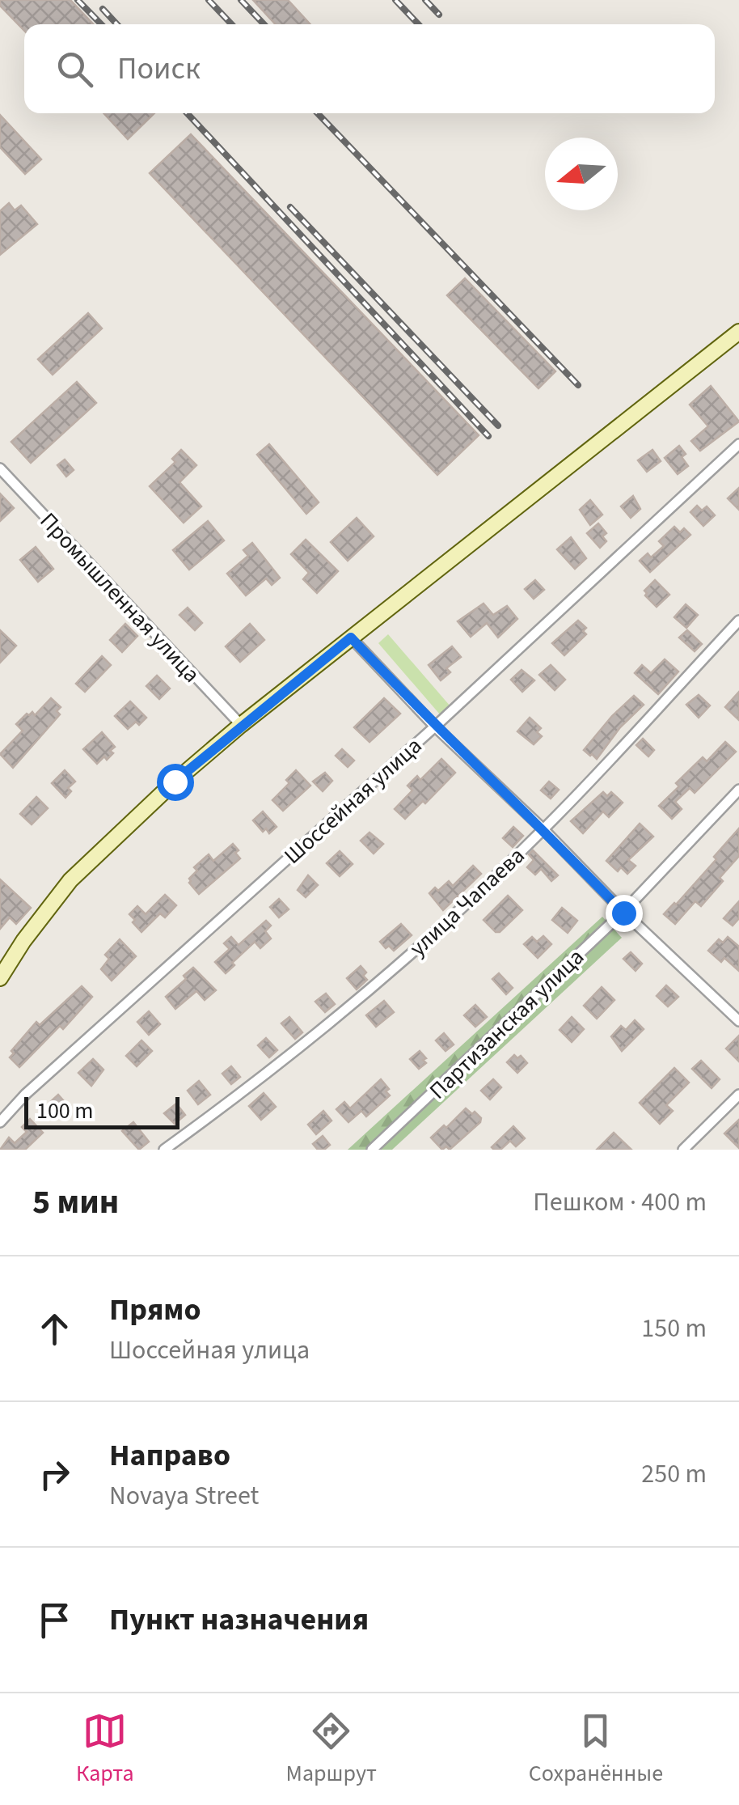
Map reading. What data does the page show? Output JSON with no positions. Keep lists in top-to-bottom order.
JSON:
{
  "streets": {
    "street": [
      "Промышленная улица",
      "Шоссейная улица",
      "улица Чапаева",
      "Партизанская улица"
    ]
  },
  "scale_bar": "100 m",
  "north": "left",
  "page": {
    "search": "Поиск",
    "scale": "100 m",
    "heading": ["5 мин", "Пешком · 400 m"],
    "list": [
      ["Прямо", "Шоссейная улица", "150 m"],
      ["Направо", "Novaya Street", "250 m"],
      "Пункт назначения"
    ],
    "nav": ["Карта", "Маршрут", "Сохранённые"]
  }
}
